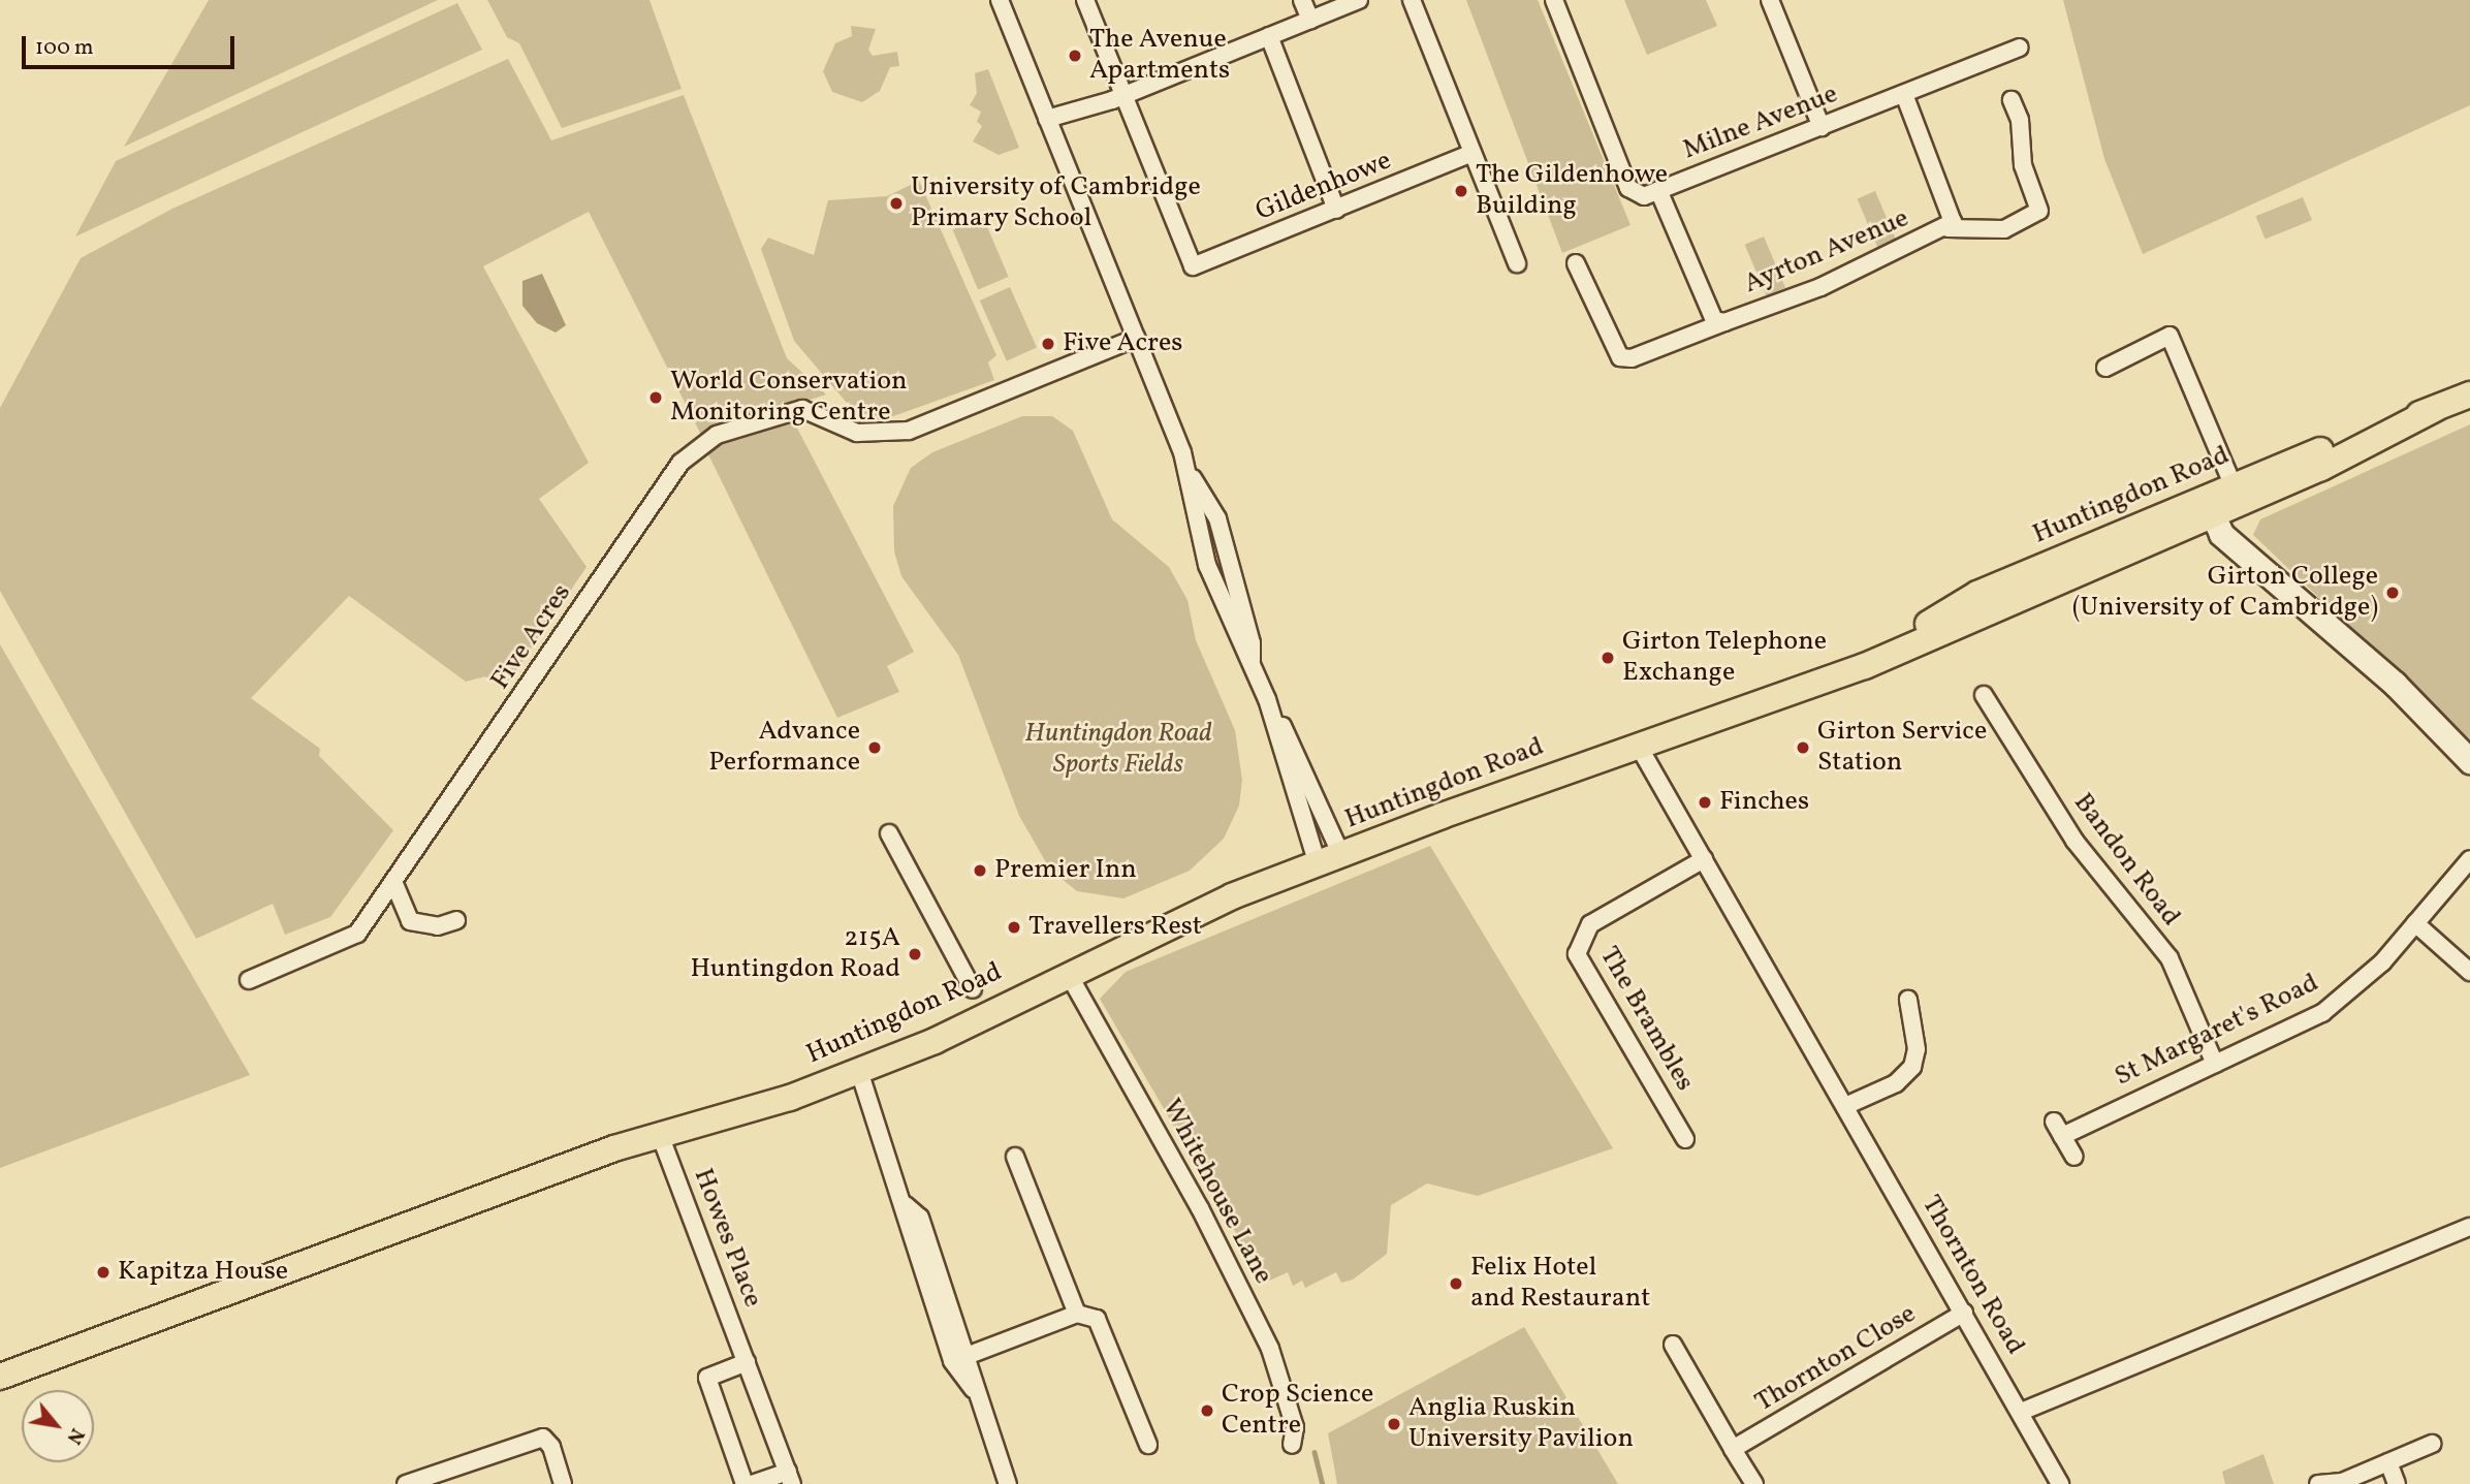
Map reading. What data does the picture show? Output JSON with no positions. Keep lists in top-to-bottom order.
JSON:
{
  "streets": {
    "main road": ["Huntingdon Road"],
    "street": [
      "Milne Avenue",
      "Gildenhowe",
      "Ayrton Avenue",
      "Five Acres",
      "Bandon Road",
      "The Brambles",
      "St Margaret's Road",
      "Whitehouse Lane",
      "Howes Place",
      "Thornton Road",
      "Thornton Close"
    ]
  },
  "crossings": [
    ["Milne Avenue", "Ayrton Avenue"],
    ["Huntingdon Road", "Whitehouse Lane"],
    ["Huntingdon Road", "Howes Place"],
    ["Huntingdon Road", "Thornton Road"],
    ["Bandon Road", "St Margaret's Road"],
    ["The Brambles", "Thornton Road"],
    ["Thornton Road", "Thornton Close"]
  ],
  "parks": ["Huntingdon Road Sports Fields"],
  "places": [
    "The Avenue Apartments",
    "The Gildenhowe Building",
    "University of Cambridge Primary School",
    "Five Acres",
    "World Conservation Monitoring Centre",
    "Girton College (University of Cambridge)",
    "Girton Telephone Exchange",
    "Advance Performance",
    "Girton Service Station",
    "Finches",
    "Premier Inn",
    "Travellers Rest",
    "215A Huntingdon Road",
    "Kapitza House",
    "Felix Hotel and Restaurant",
    "Crop Science Centre",
    "Anglia Ruskin University Pavilion"
  ],
  "scale_bar": "100 m",
  "north": "bottom right"
}
